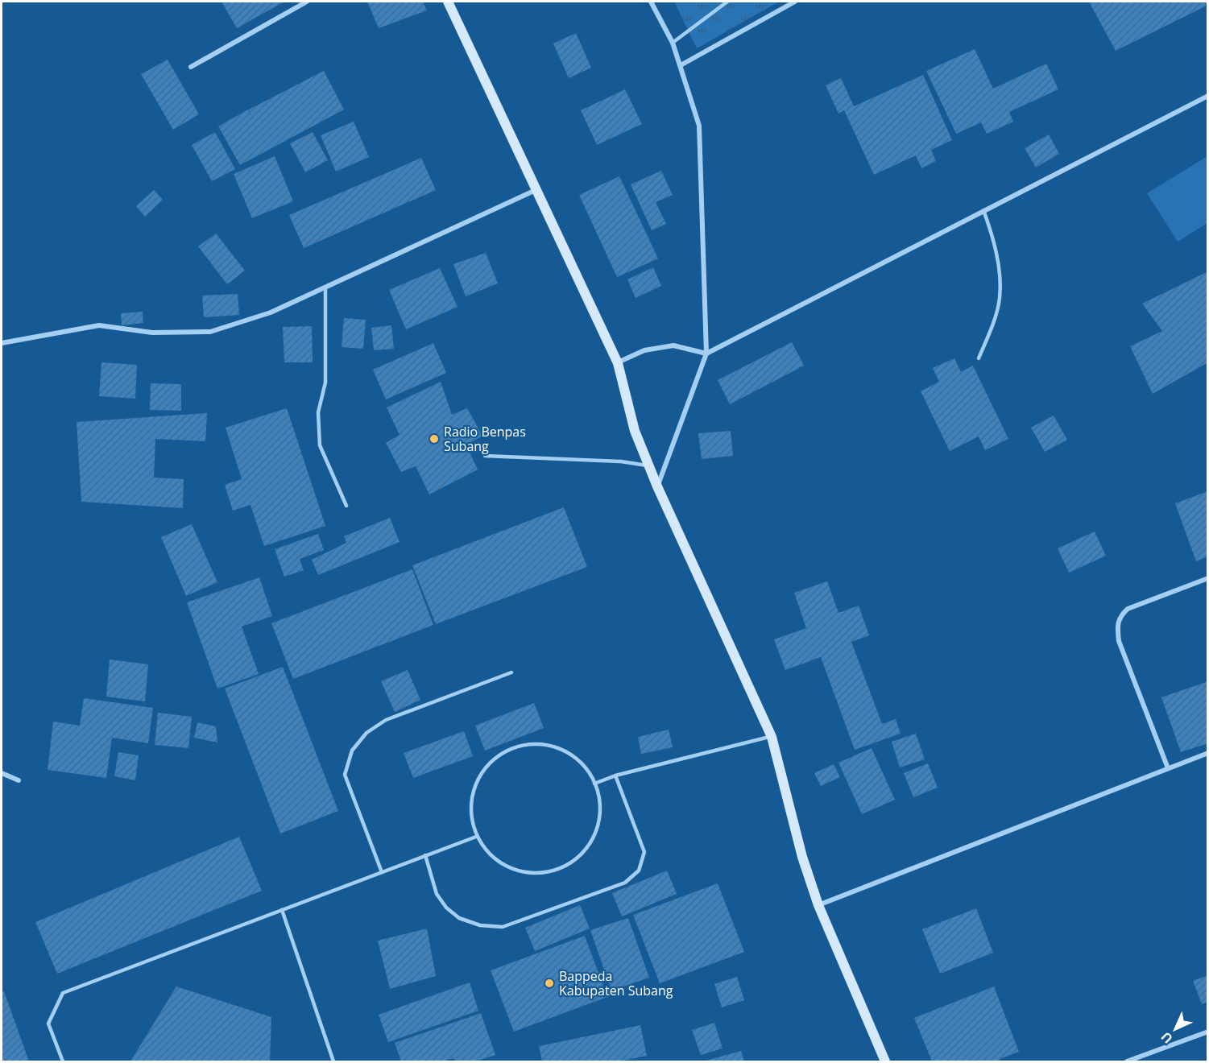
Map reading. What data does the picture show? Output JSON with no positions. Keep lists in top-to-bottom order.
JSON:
{
  "places": ["Radio Benpas Subang", "Bappeda Kabupaten Subang"],
  "north": "bottom left"
}
